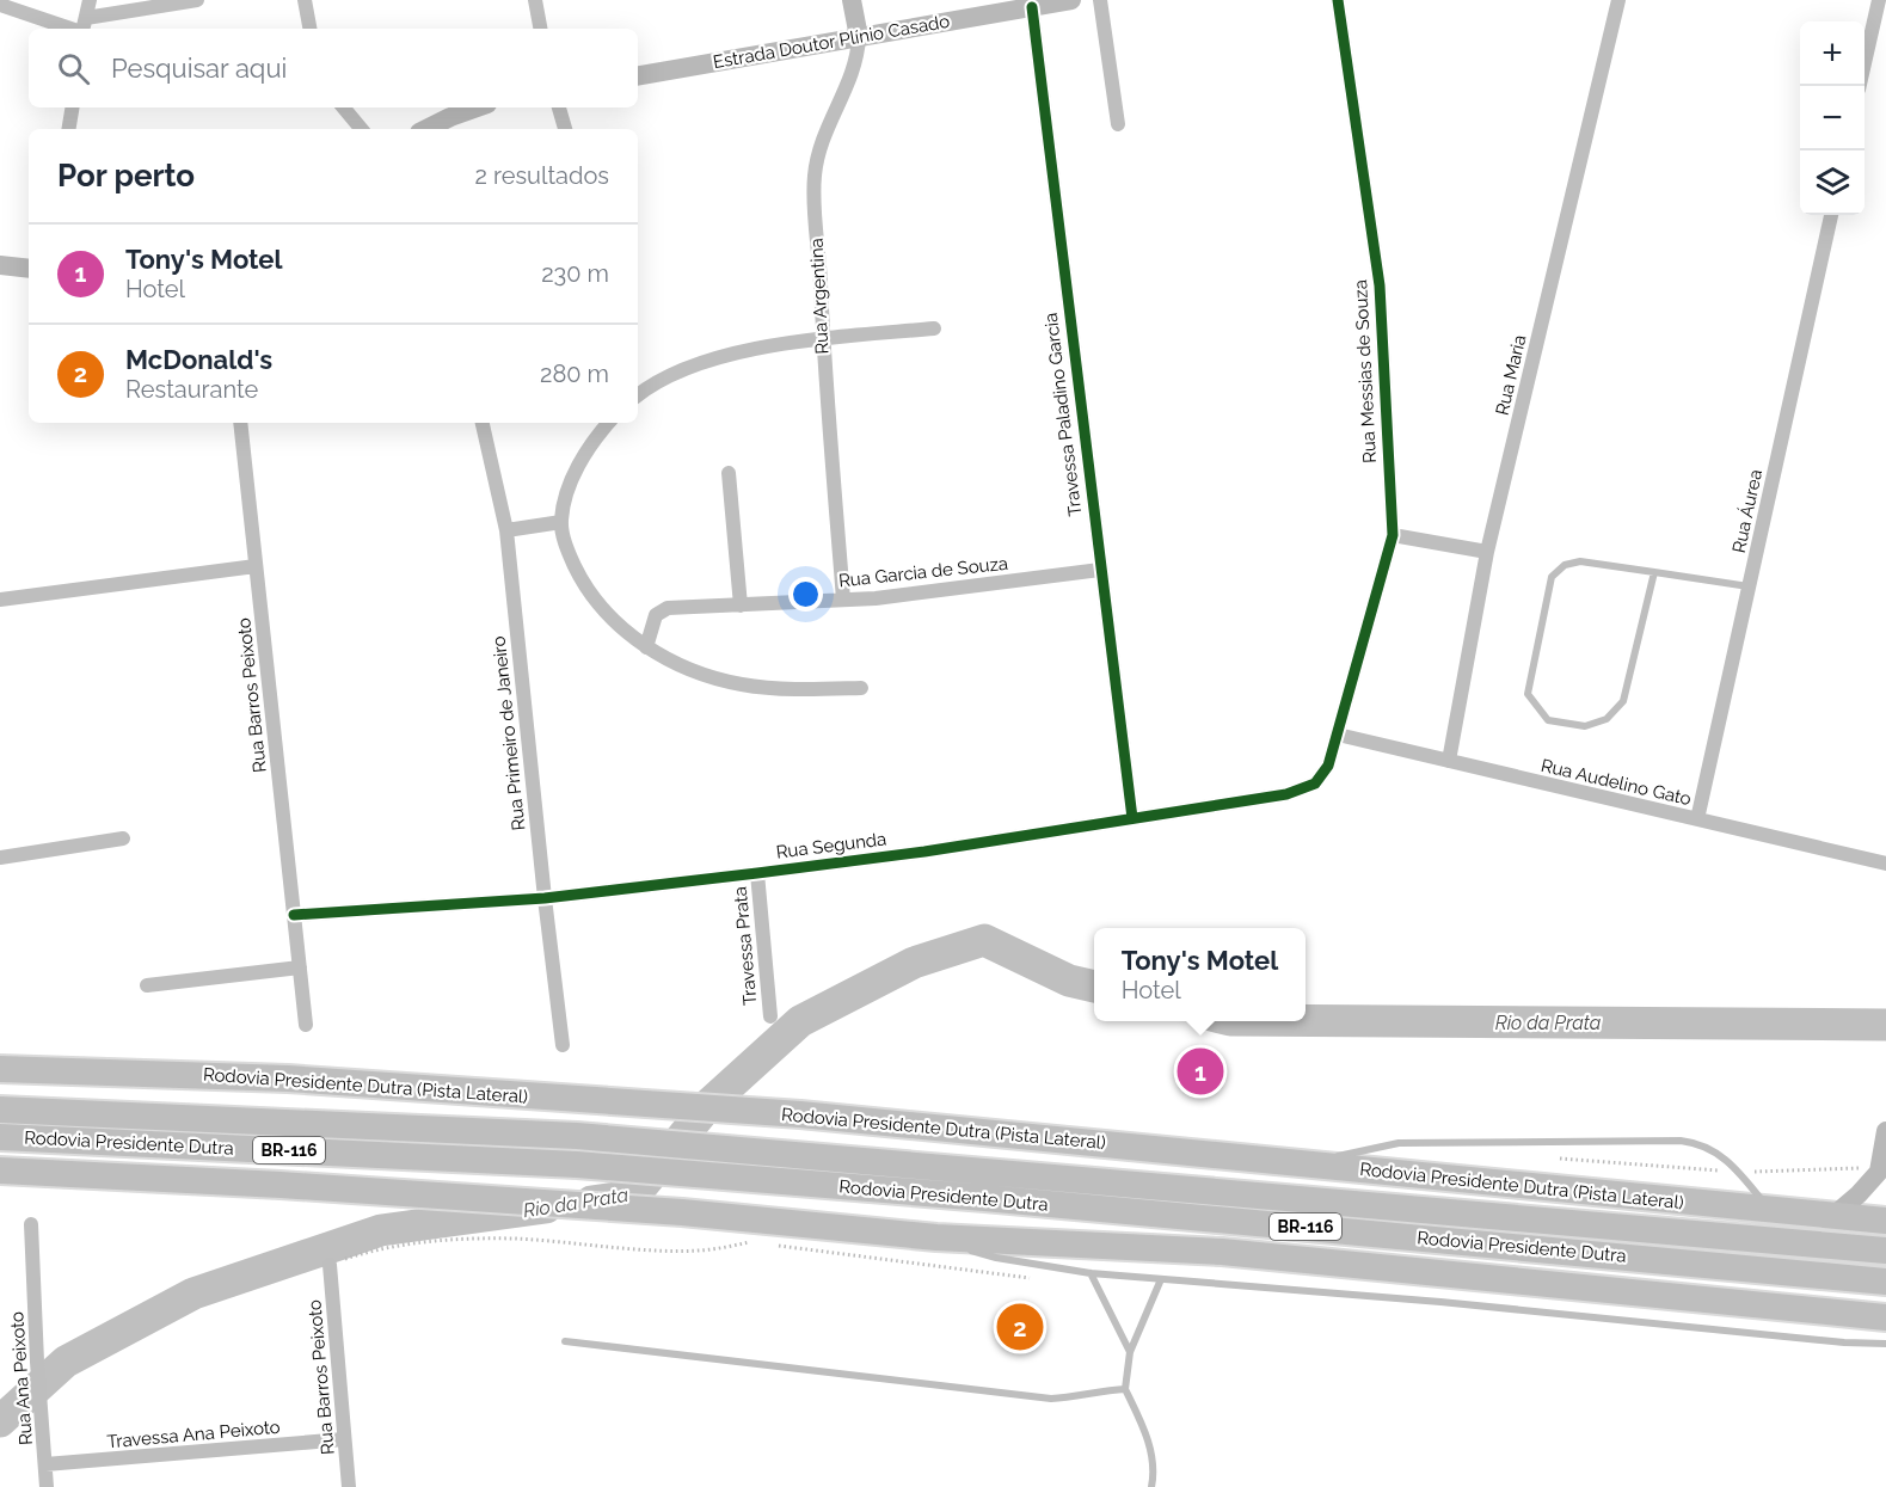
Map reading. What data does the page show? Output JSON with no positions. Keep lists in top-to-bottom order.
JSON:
{
  "streets": {
    "highway": ["Rodovia Presidente Dutra (Pista Lateral)", "Rodovia Presidente Dutra", "BR-116"],
    "main road": ["Estrada Doutor Plínio Casado", "Rua Argentina"],
    "street": [
      "Rua Messias de Souza",
      "Rua Maria",
      "Travessa Paladino Garcia",
      "Rua Áurea",
      "Rua Garcia de Souza",
      "Rua Barros Peixoto",
      "Rua Primeiro de Janeiro",
      "Rua Audelino Gato",
      "Rua Segunda",
      "Travessa Prata",
      "Rua Ana Peixoto",
      "Travessa Ana Peixoto"
    ]
  },
  "crossings": [
    ["Estrada Doutor Plínio Casado", "Rua Argentina"],
    ["Estrada Doutor Plínio Casado", "Travessa Paladino Garcia"],
    ["Rua Argentina", "Rua Garcia de Souza"],
    ["Rua Messias de Souza", "Rua Audelino Gato"],
    ["Rua Messias de Souza", "Rua Segunda"],
    ["Rua Maria", "Rua Audelino Gato"],
    ["Travessa Paladino Garcia", "Rua Garcia de Souza"],
    ["Travessa Paladino Garcia", "Rua Segunda"],
    ["Rua Áurea", "Rua Audelino Gato"],
    ["Rua Barros Peixoto", "Rua Segunda"],
    ["Rua Barros Peixoto", "Travessa Ana Peixoto"],
    ["Rua Primeiro de Janeiro", "Rua Segunda"],
    ["Rua Audelino Gato", "Rua Segunda"],
    ["Rua Segunda", "Travessa Prata"],
    ["Rua Ana Peixoto", "Travessa Ana Peixoto"]
  ],
  "water": ["Rio da Prata"],
  "page": {
    "map_buttons": ["+", "−"],
    "search": "Pesquisar aqui",
    "heading": ["Por perto", "2 resultados"],
    "list": [
      {
        "mark": "1",
        "name": "Tony's Motel",
        "note": "Hotel",
        "value": "230 m"
      },
      {
        "mark": "2",
        "name": "McDonald's",
        "note": "Restaurante",
        "value": "280 m"
      }
    ],
    "popup": ["Tony's Motel", "Hotel"],
    "pins": ["1", "2"]
  }
}
